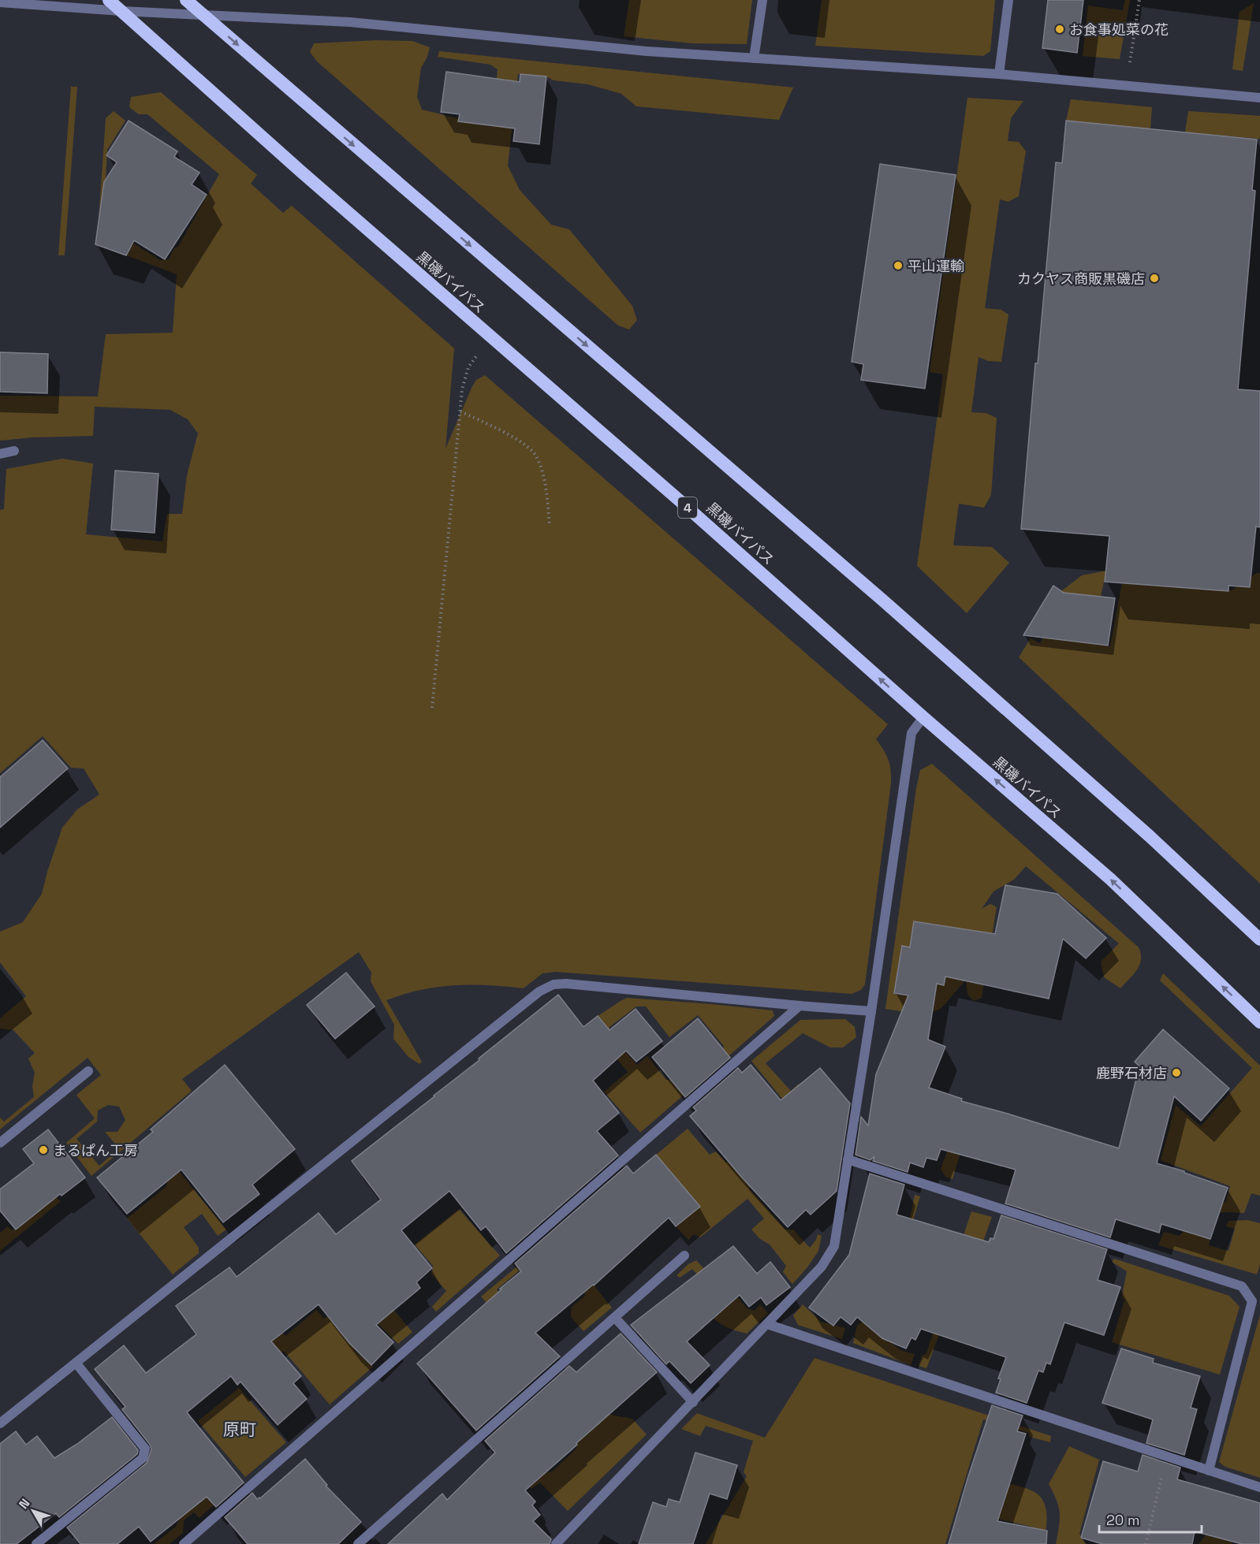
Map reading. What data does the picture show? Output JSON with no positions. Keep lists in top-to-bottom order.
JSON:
{
  "streets": {
    "highway": ["黒磯バイパス", "4"]
  },
  "districts": ["原町"],
  "places": [
    "お食事処菜の花",
    "平山運輸",
    "カクヤス商販黒磯店",
    "鹿野石材店",
    "まるぱん工房"
  ],
  "scale_bar": "20 m",
  "north": "top left"
}
